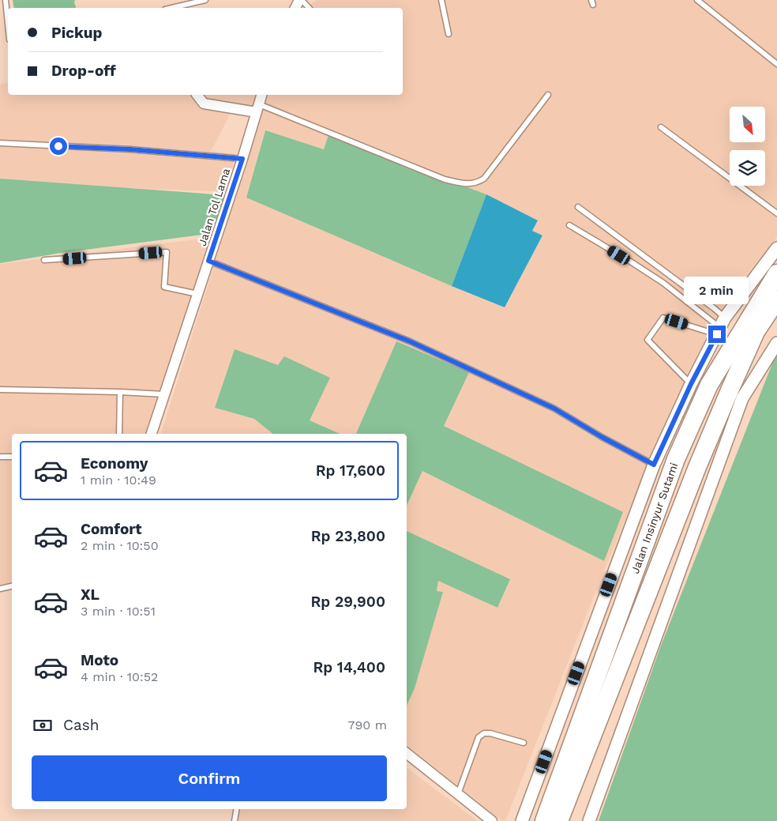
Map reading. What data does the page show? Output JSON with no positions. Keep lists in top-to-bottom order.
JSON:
{
  "streets": {
    "highway": ["Jalan Insinyur Sutami"],
    "street": ["Jalan Tol Lama"]
  },
  "north": "bottom right",
  "page": {
    "banner": ["Pickup", "Drop-off"],
    "bubble": "2 min",
    "list": [
      {
        "name": "Economy",
        "note": "1 min · 10:49",
        "value": "Rp 17,600"
      },
      {
        "name": "Comfort",
        "note": "2 min · 10:50",
        "value": "Rp 23,800"
      },
      {
        "name": "XL",
        "note": "3 min · 10:51",
        "value": "Rp 29,900"
      },
      {
        "name": "Moto",
        "note": "4 min · 10:52",
        "value": "Rp 14,400"
      }
    ],
    "pay": ["Cash", "790 m"],
    "buttons": "Confirm"
  }
}
